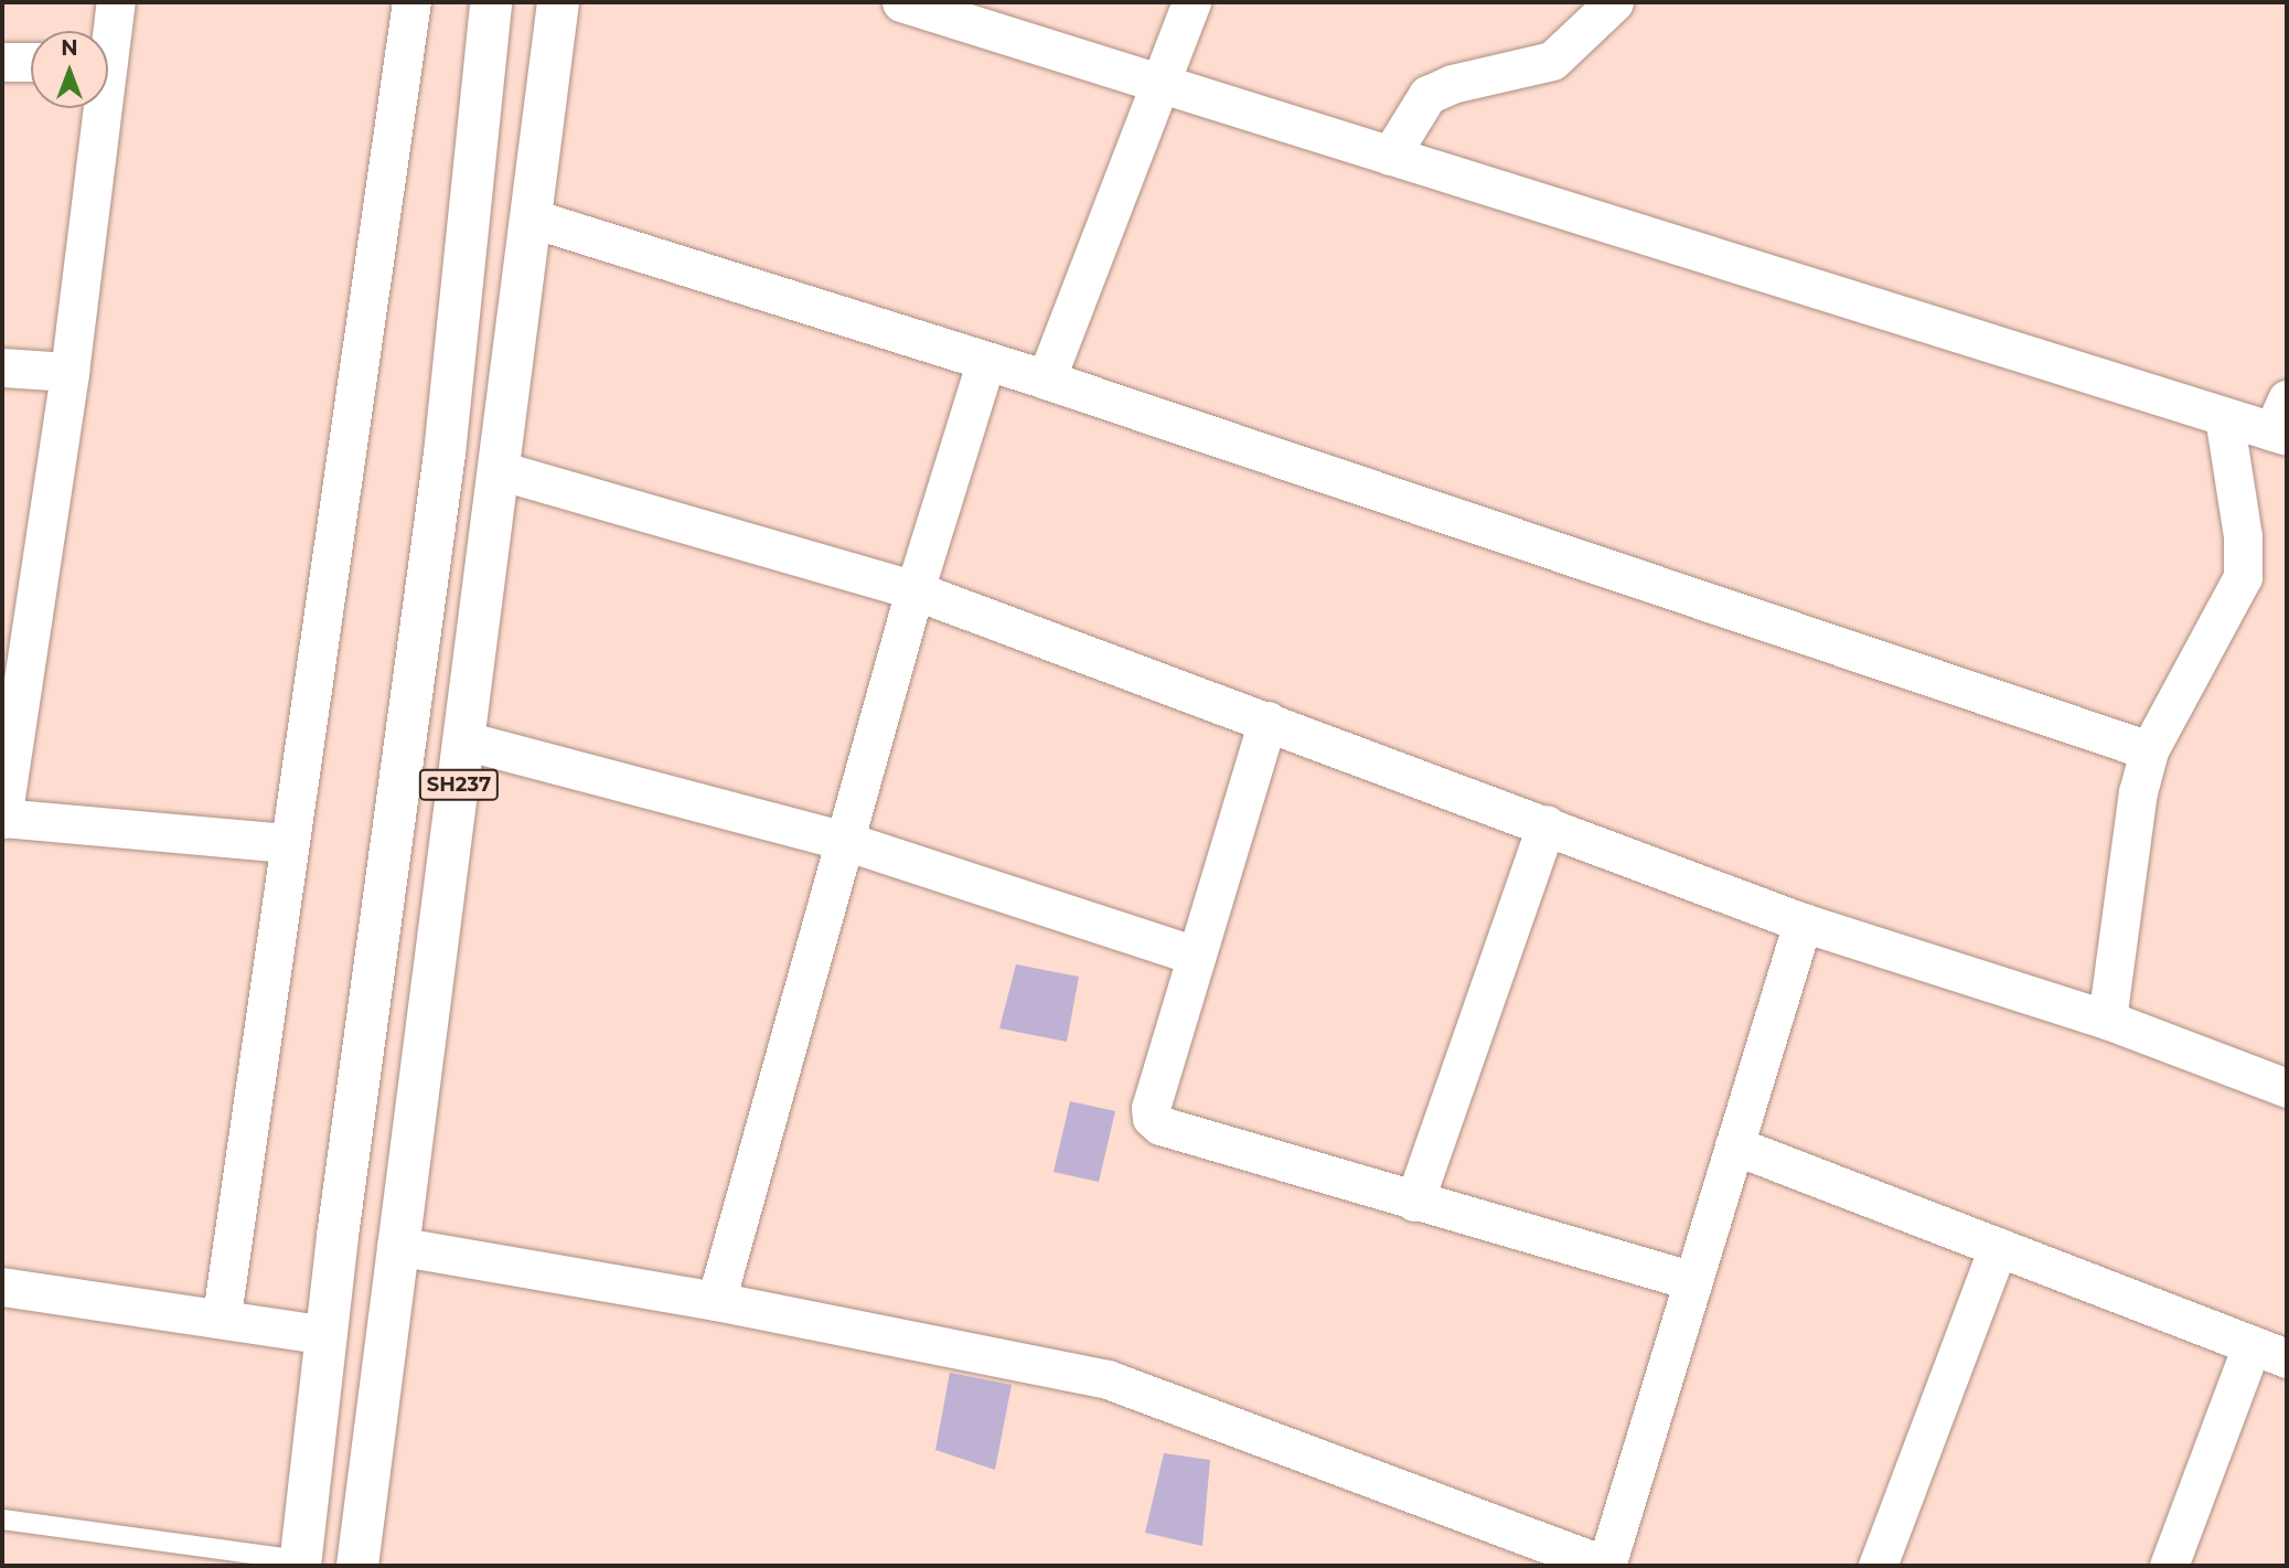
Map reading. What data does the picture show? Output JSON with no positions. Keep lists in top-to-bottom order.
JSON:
{
  "streets": {
    "main road": ["SH237"]
  },
  "north": "top"
}
